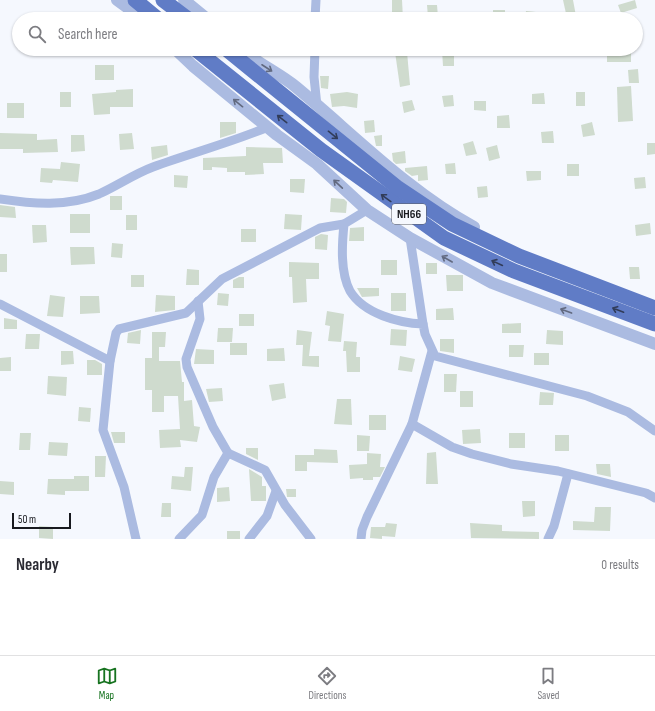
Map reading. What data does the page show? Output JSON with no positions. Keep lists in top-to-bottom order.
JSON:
{
  "streets": {
    "highway": ["NH66"]
  },
  "scale_bar": "50 m",
  "page": {
    "search": "Search here",
    "scale": "50 m",
    "heading": ["Nearby", "0 results"],
    "nav": ["Map", "Directions", "Saved"]
  }
}
